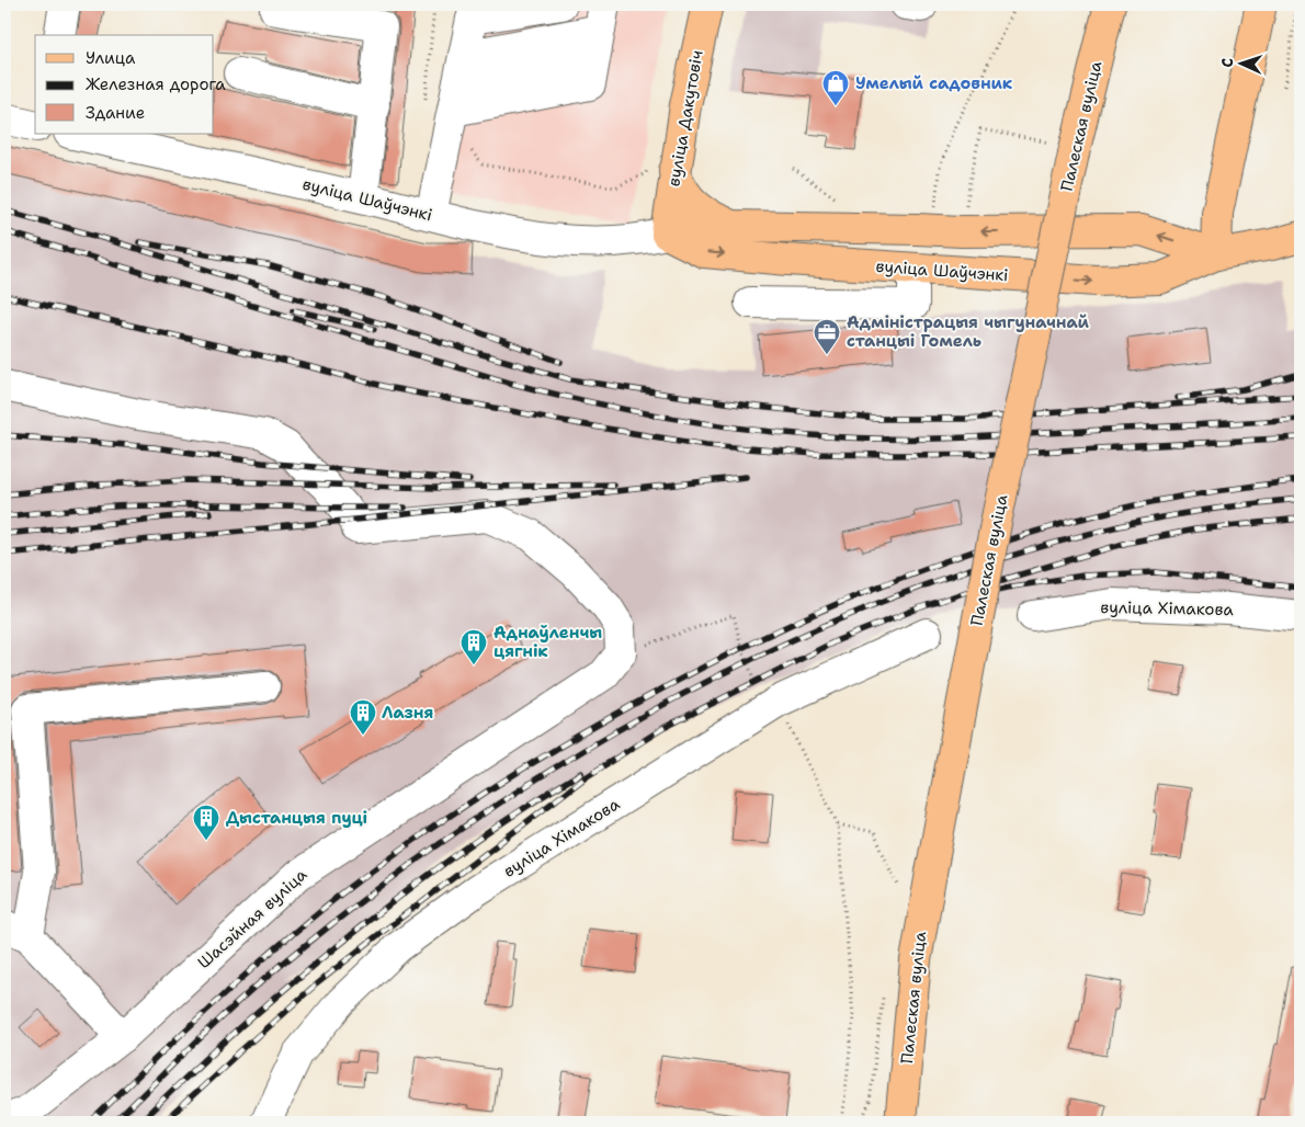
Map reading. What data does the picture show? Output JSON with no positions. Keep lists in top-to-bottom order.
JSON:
{
  "streets": {
    "main road": ["вуліца Дакутовіч", "Палеская вуліца", "вуліца Шаўчэнкі"],
    "street": ["вуліца Хімакова", "Шасэйная вуліца"]
  },
  "crossings": [
    ["вуліца Дакутовіч", "вуліца Шаўчэнкі"]
  ],
  "places": {
    "shop": ["Умелый садовник"],
    "office": ["Адміністрацыя чыгуначнай станцыі Гомель"],
    "building": ["Аднаўленчы цягнік", "Лазня", "Дыстанцыя пуці"]
  },
  "legend": ["Улица", "Железная дорога", "Здание"],
  "north": "left"
}
